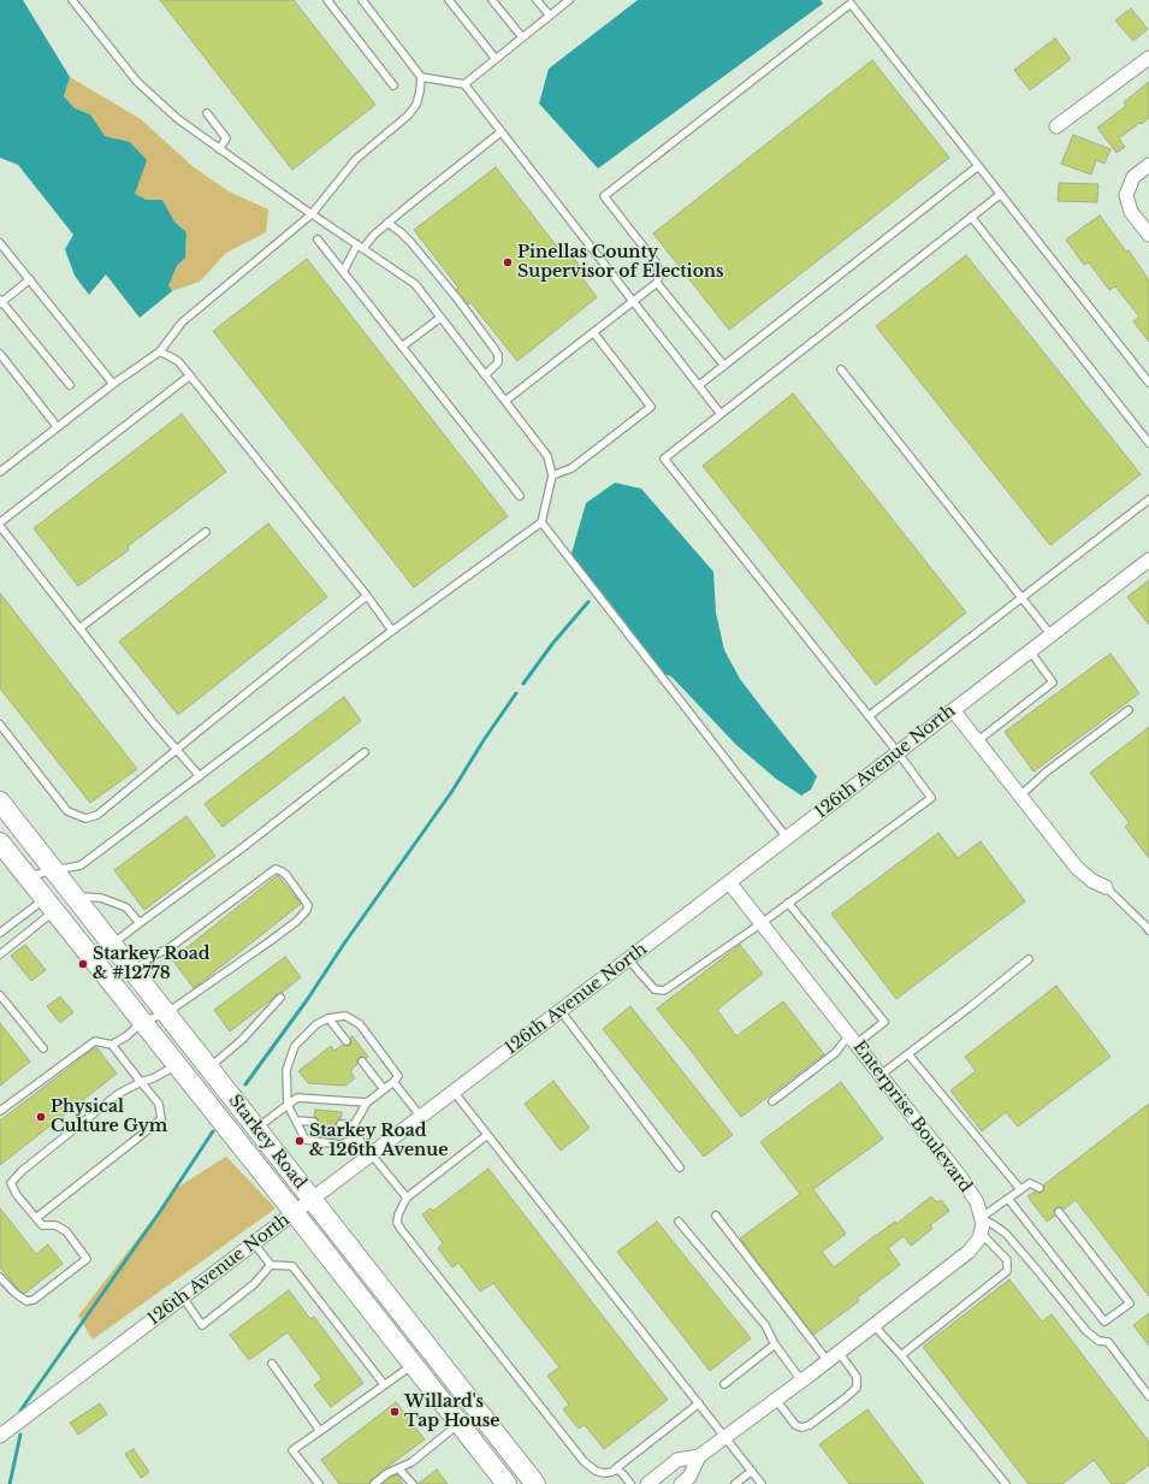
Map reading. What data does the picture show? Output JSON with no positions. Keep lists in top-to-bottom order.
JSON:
{
  "streets": {
    "main road": ["Starkey Road"],
    "street": ["126th Avenue North", "Enterprise Boulevard"]
  },
  "crossings": [
    ["126th Avenue North", "Enterprise Boulevard"],
    ["126th Avenue North", "Starkey Road"]
  ],
  "places": [
    "Pinellas County Supervisor of Elections",
    "Starkey Road & #12778",
    "Physical Culture Gym",
    "Starkey Road & 126th Avenue",
    "Willard's Tap House"
  ]
}
